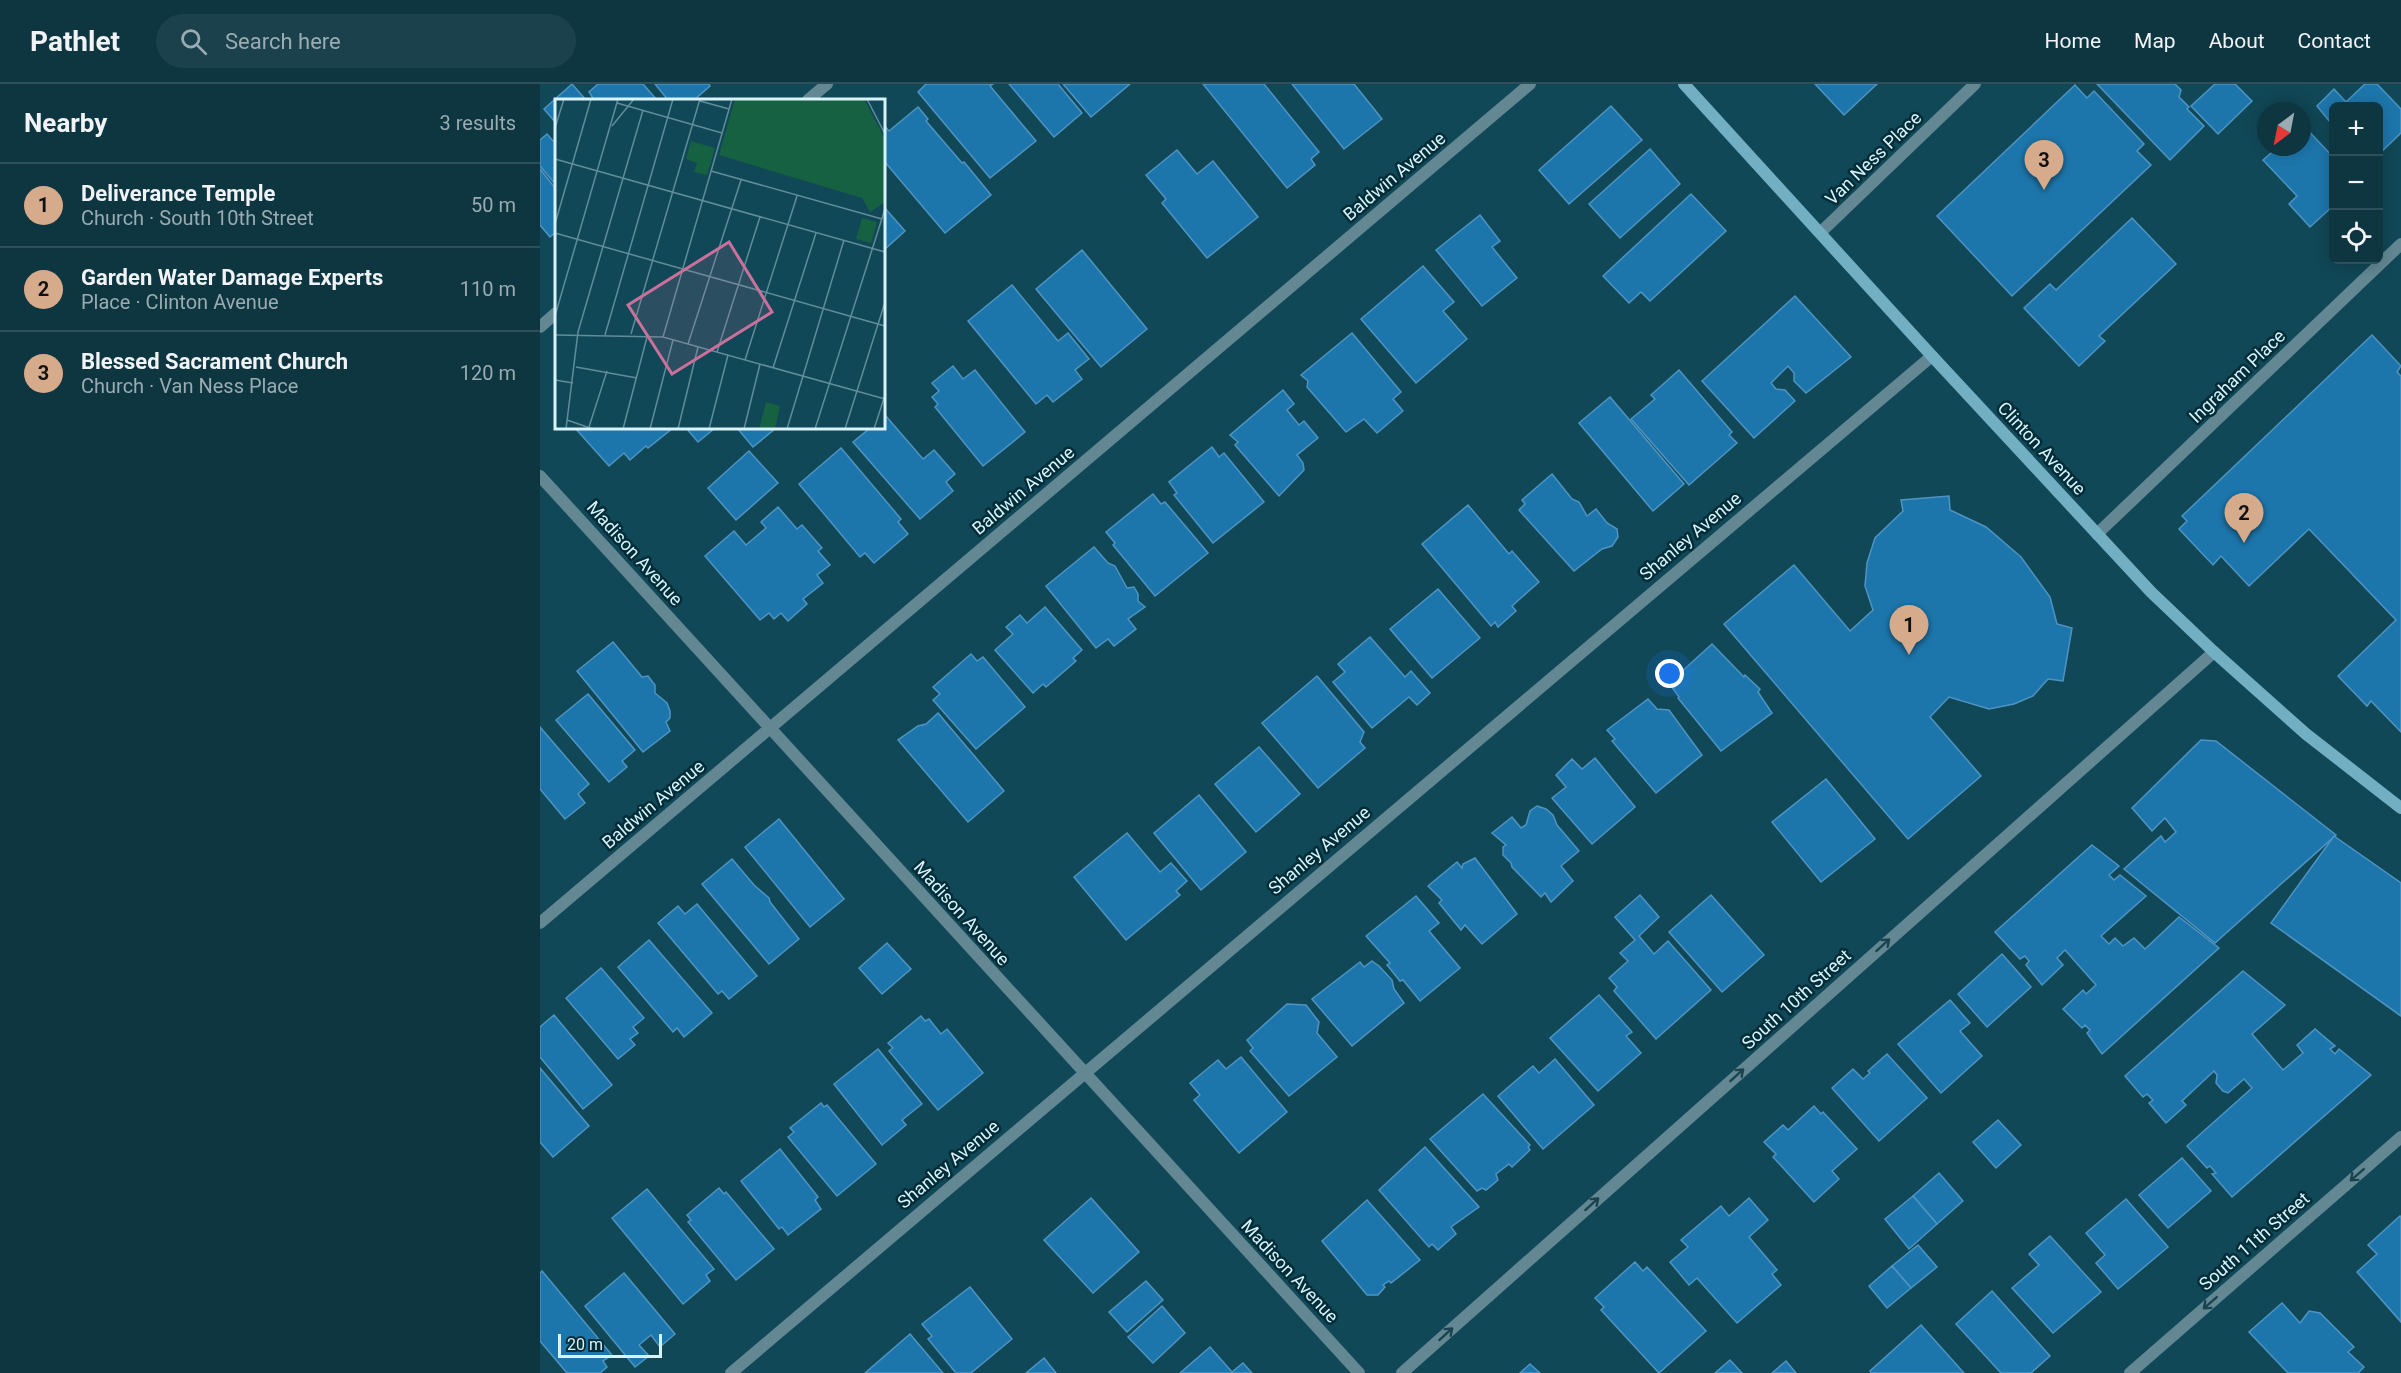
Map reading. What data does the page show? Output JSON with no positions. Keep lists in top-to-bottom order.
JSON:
{
  "streets": {
    "main road": ["Clinton Avenue"],
    "street": [
      "Van Ness Place",
      "Baldwin Avenue",
      "Ingraham Place",
      "Shanley Avenue",
      "Madison Avenue",
      "South 10th Street",
      "South 11th Street"
    ]
  },
  "crossings": [
    ["Van Ness Place", "Clinton Avenue"],
    ["Baldwin Avenue", "Madison Avenue"],
    ["Ingraham Place", "Clinton Avenue"],
    ["Clinton Avenue", "Shanley Avenue"],
    ["Clinton Avenue", "South 10th Street"],
    ["Shanley Avenue", "Madison Avenue"]
  ],
  "one_way": ["South 10th Street", "South 11th Street"],
  "scale_bar": "20 m",
  "north": "bottom left",
  "page": {
    "header": "Pathlet",
    "search": "Search here",
    "nav": [
      "Home",
      "Map",
      "About",
      "Contact"
    ],
    "heading": ["Nearby", "3 results"],
    "map_buttons": ["+", "−"],
    "pins": ["3", "2", "1"],
    "list": [
      {
        "mark": "1",
        "name": "Deliverance Temple",
        "note": "Church · South 10th Street",
        "value": "50 m"
      },
      {
        "mark": "2",
        "name": "Garden Water Damage Experts",
        "note": "Place · Clinton Avenue",
        "value": "110 m"
      },
      {
        "mark": "3",
        "name": "Blessed Sacrament Church",
        "note": "Church · Van Ness Place",
        "value": "120 m"
      }
    ],
    "scale": "20 m"
  }
}
